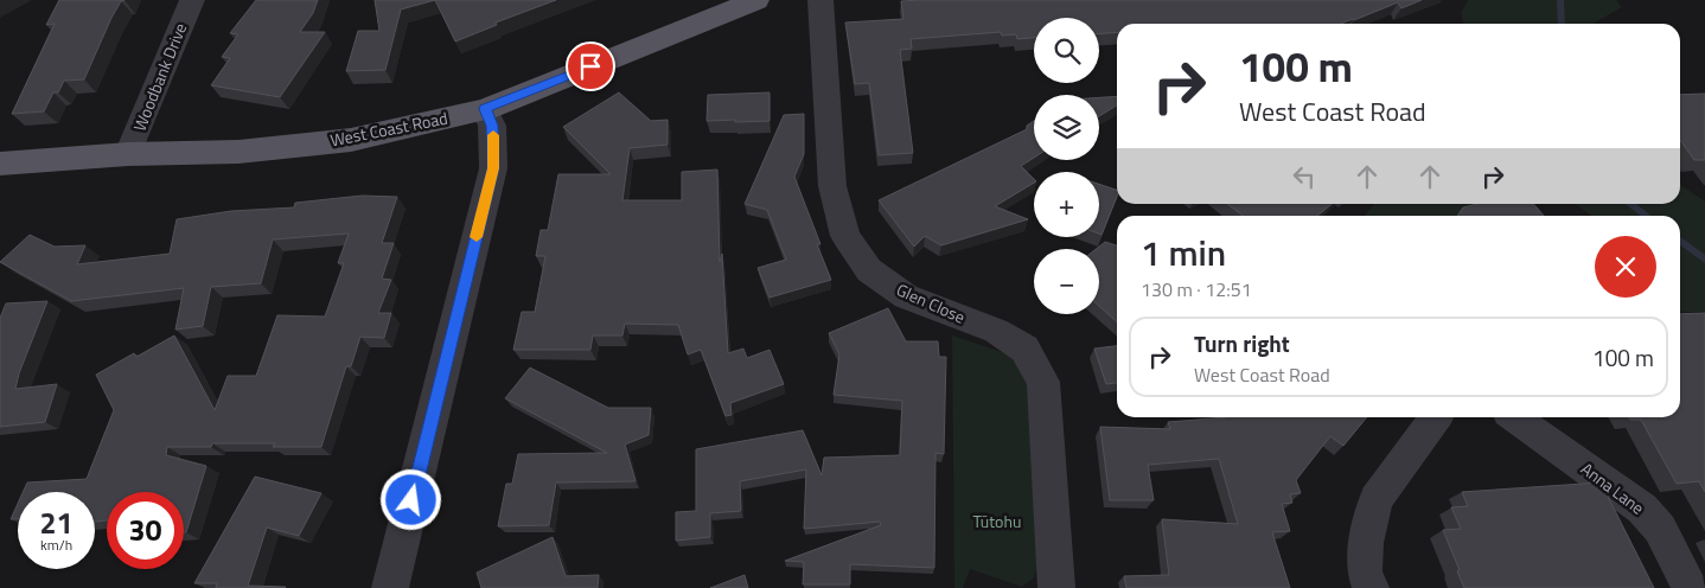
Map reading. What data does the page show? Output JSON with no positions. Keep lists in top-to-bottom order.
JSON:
{
  "streets": {
    "main road": ["West Coast Road"],
    "street": ["Woodbank Drive", "Glen Close", "Anna Lane"]
  },
  "crossings": [
    ["Woodbank Drive", "West Coast Road"]
  ],
  "parks": ["Tūtohu"],
  "page": {
    "map_buttons": ["+", "−"],
    "turn": ["100 m", "West Coast Road"],
    "heading": ["1 min", "130 m · 12:51"],
    "list": [
      {
        "name": "Turn right",
        "note": "West Coast Road",
        "value": "100 m"
      }
    ],
    "speed": "21 km/h",
    "limit": "30"
  }
}
